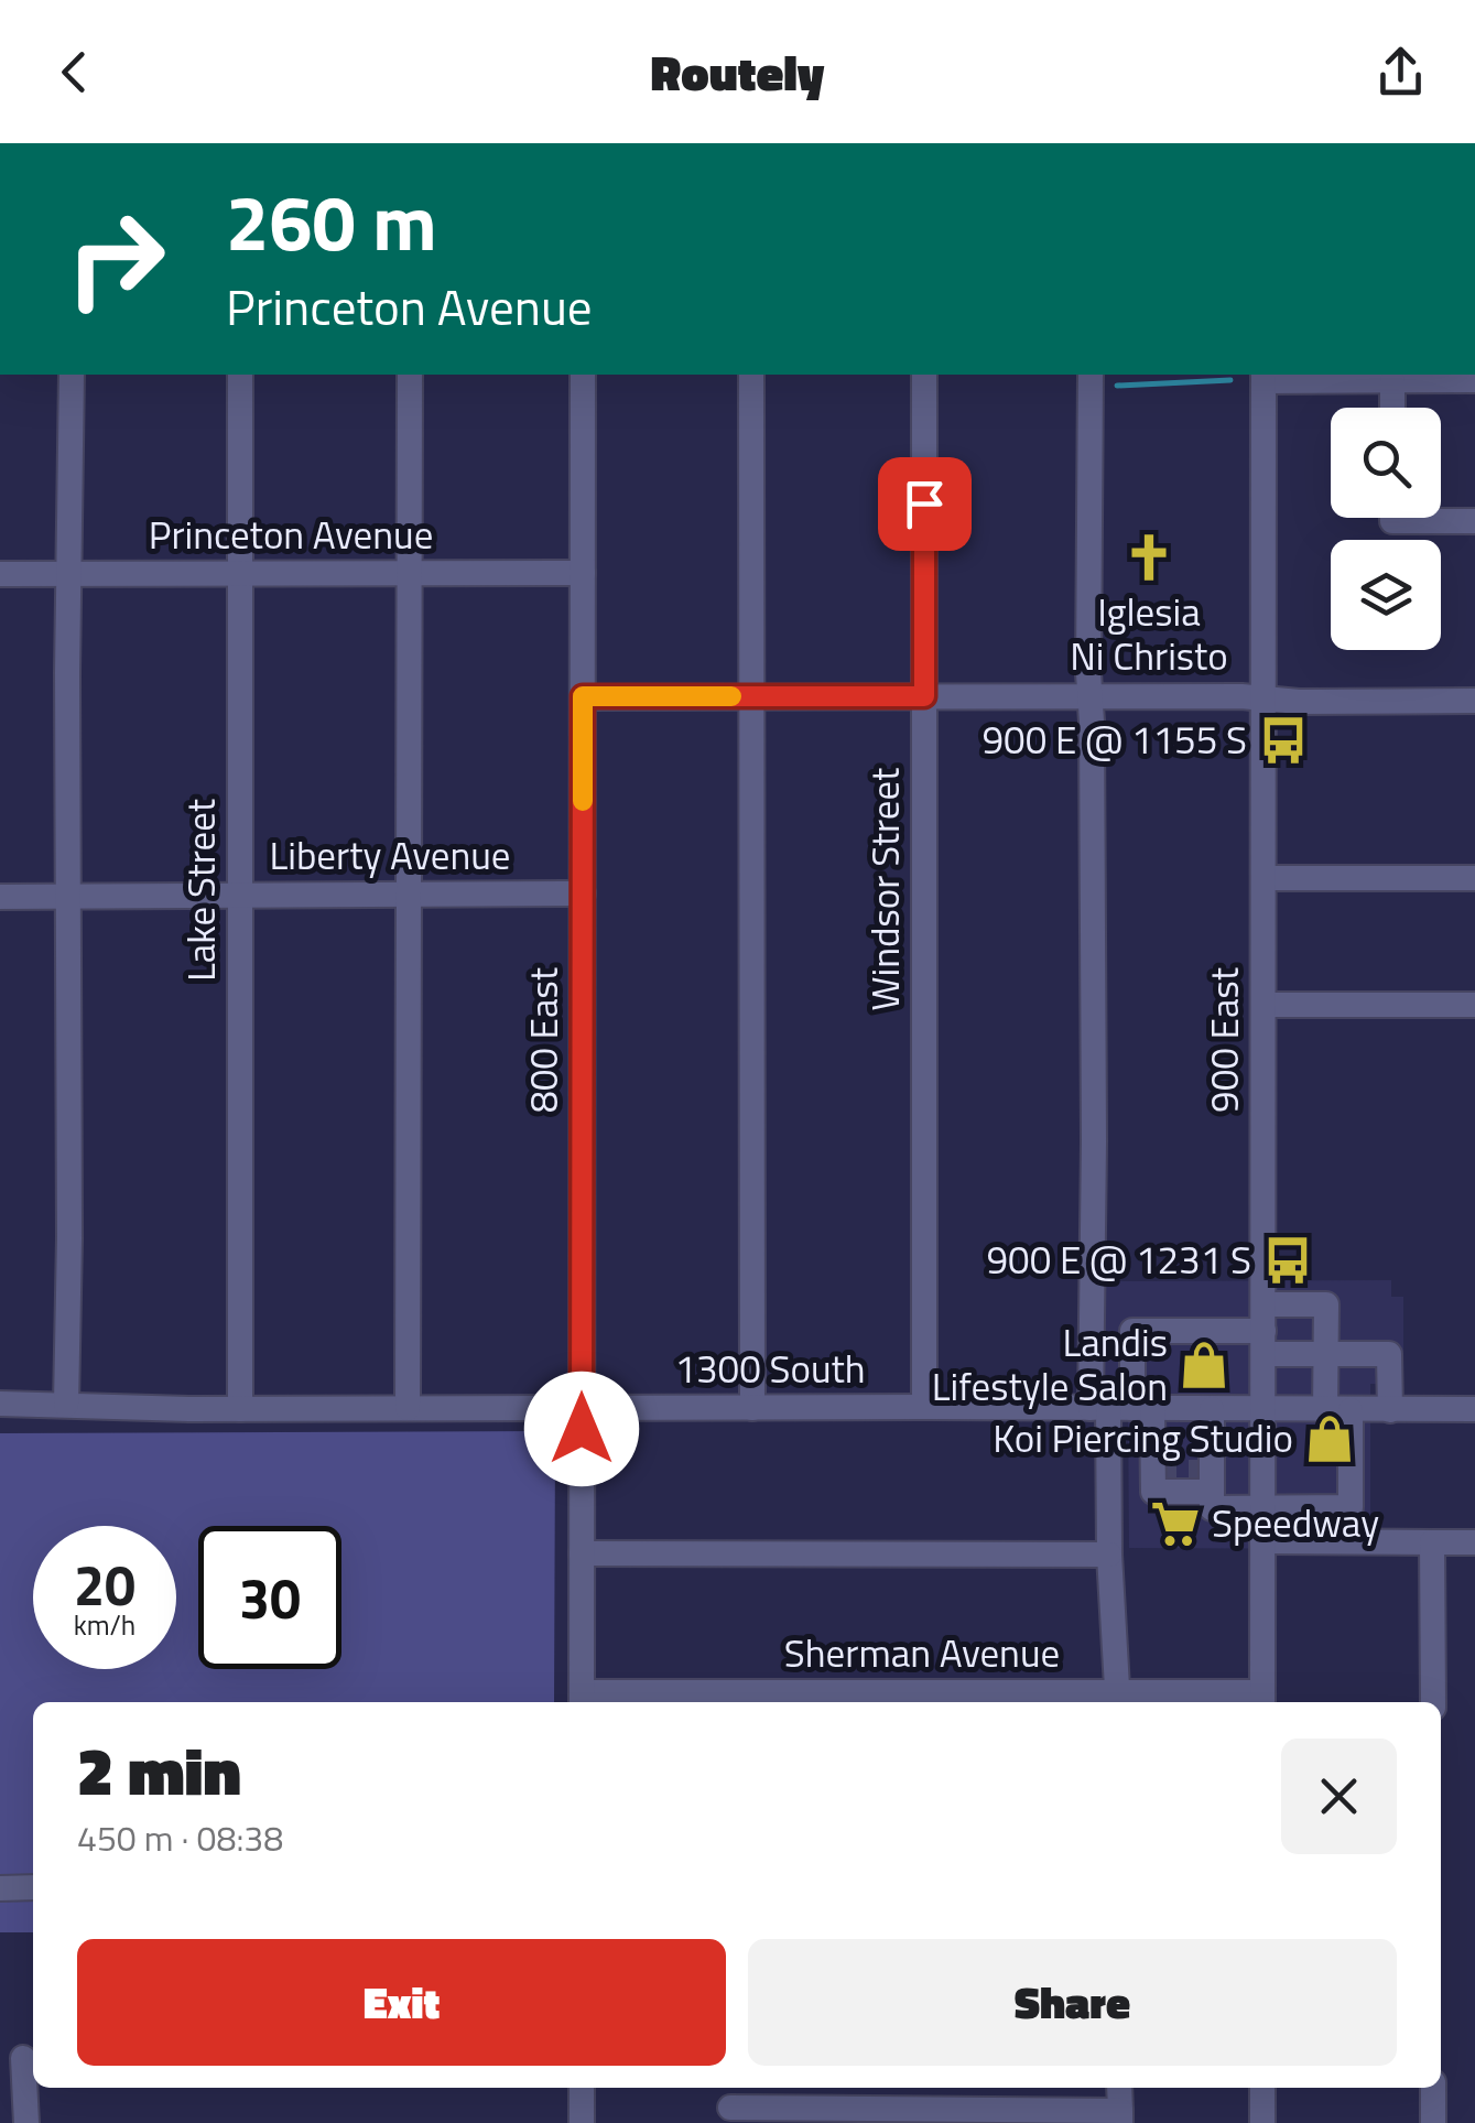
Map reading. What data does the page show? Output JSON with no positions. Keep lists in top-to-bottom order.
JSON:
{
  "streets": {
    "street": [
      "Princeton Avenue",
      "Liberty Avenue",
      "Windsor Street",
      "Lake Street",
      "800 East",
      "900 East",
      "1300 South",
      "Sherman Avenue"
    ]
  },
  "crossings": [
    ["Princeton Avenue", "Lake Street"],
    ["Princeton Avenue", "800 East"],
    ["Liberty Avenue", "Lake Street"],
    ["Liberty Avenue", "800 East"],
    ["Windsor Street", "1300 South"],
    ["Lake Street", "1300 South"],
    ["800 East", "1300 South"],
    ["800 East", "Sherman Avenue"],
    ["900 East", "1300 South"],
    ["900 East", "Sherman Avenue"]
  ],
  "places": {
    "church": ["Iglesia Ni Christo"],
    "bus stop": ["900 E @ 1155 S", "900 E @ 1231 S"],
    "shop": ["Landis Lifestyle Salon", "Koi Piercing Studio"],
    "supermarket": ["Speedway"]
  },
  "page": {
    "header": "Routely",
    "turn": ["260 m", "Princeton Avenue"],
    "speed": "20 km/h",
    "limit": "30",
    "heading": ["2 min", "450 m · 08:38"],
    "buttons": ["Exit", "Share"]
  }
}
